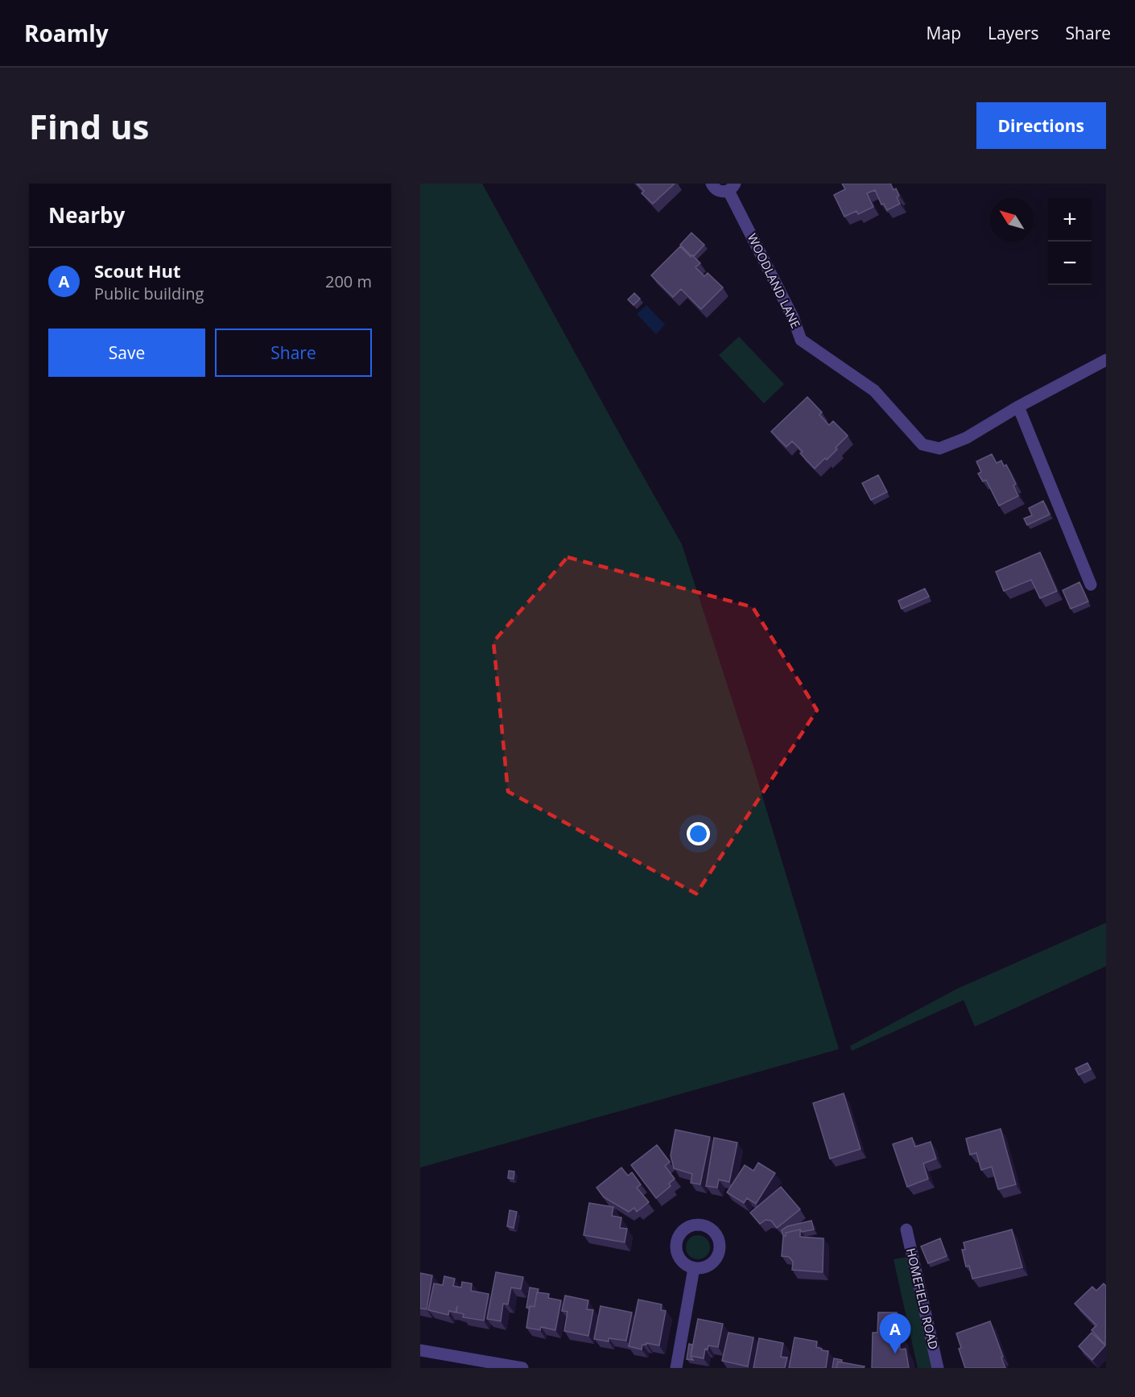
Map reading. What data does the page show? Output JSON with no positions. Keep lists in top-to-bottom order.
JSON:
{
  "streets": {
    "street": ["WOODLAND LANE", "HOMEFIELD ROAD"]
  },
  "north": "top left",
  "page": {
    "header": "Roamly",
    "nav": ["Map", "Layers", "Share"],
    "buttons": [
      "Directions",
      ["Save", "Share"]
    ],
    "title": "Find us",
    "heading": "Nearby",
    "map_buttons": ["+", "−"],
    "list": [
      {
        "mark": "A",
        "name": "Scout Hut",
        "note": "Public building",
        "value": "200 m"
      }
    ],
    "pins": "A"
  }
}
